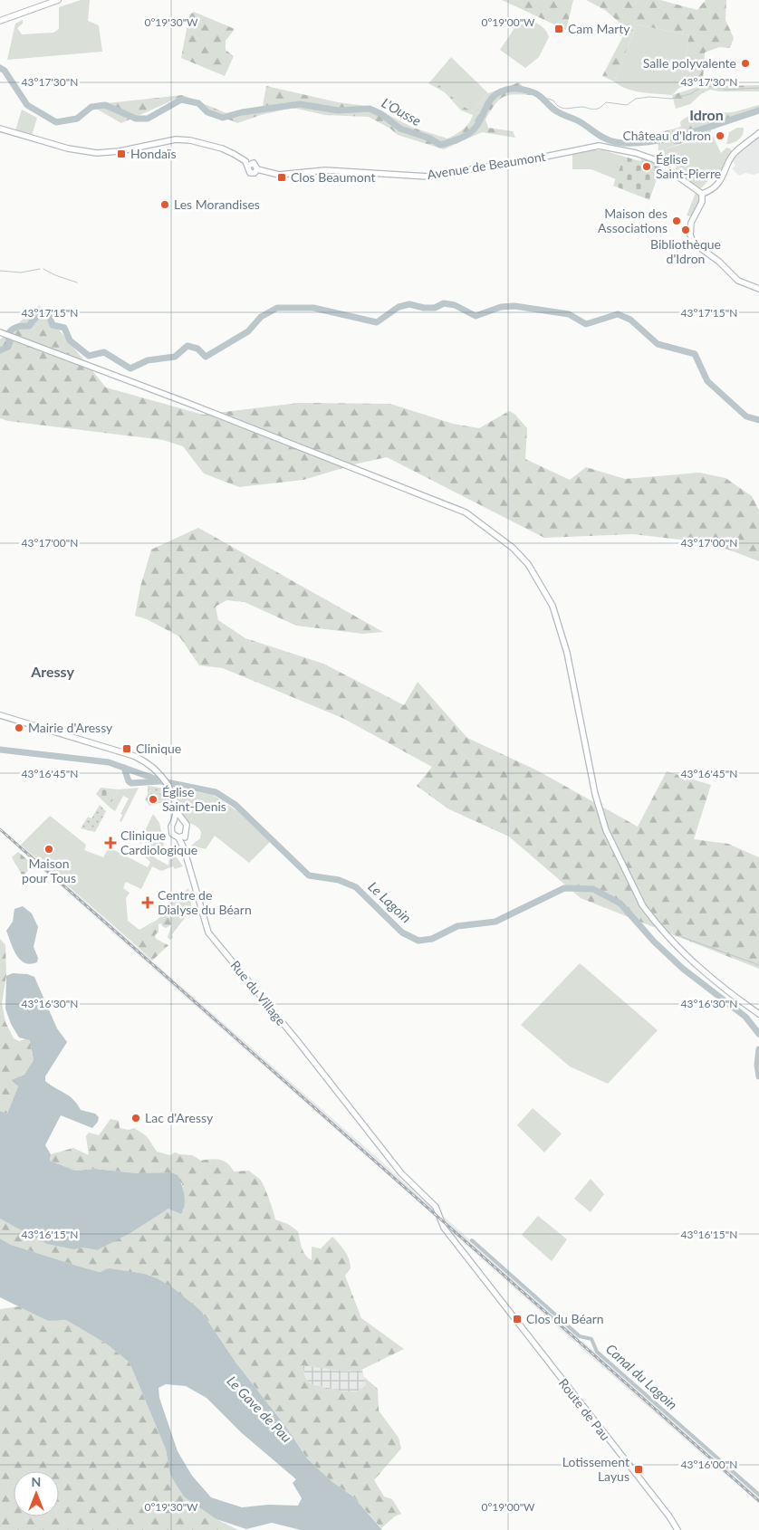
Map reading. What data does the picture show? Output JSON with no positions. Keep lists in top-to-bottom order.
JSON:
{
  "streets": {
    "main road": ["Avenue de Beaumont", "Rue du Village", "Route de Pau"]
  },
  "crossings": [
    ["Rue du Village", "Route de Pau"]
  ],
  "districts": ["Idron", "Aressy"],
  "water": [
    "L'Ousse",
    "Le Lagoin",
    "Canal du Lagoin",
    "Le Gave de Pau"
  ],
  "places": {
    "transit": [
      "Cam Marty",
      "Hondaïs",
      "Clos Beaumont",
      "Clinique",
      "Clos du Béarn",
      "Lotissement Layus"
    ],
    "other": [
      "Salle polyvalente",
      "Château d'Idron",
      "Église Saint-Pierre",
      "Les Morandises",
      "Maison des Associations",
      "Bibliothèque d'Idron",
      "Mairie d'Aressy",
      "Église Saint-Denis",
      "Maison pour Tous",
      "Lac d'Aressy"
    ],
    "health": ["Clinique Cardiologique", "Centre de Dialyse du Béarn"]
  },
  "north": "top",
  "coordinates": [
    "0°19'30\"W",
    "0°19'00\"W",
    "43°17'30\"N",
    "43°17'15\"N",
    "43°17'00\"N",
    "43°16'45\"N",
    "43°16'30\"N",
    "43°16'15\"N",
    "43°16'00\"N"
  ]
}
